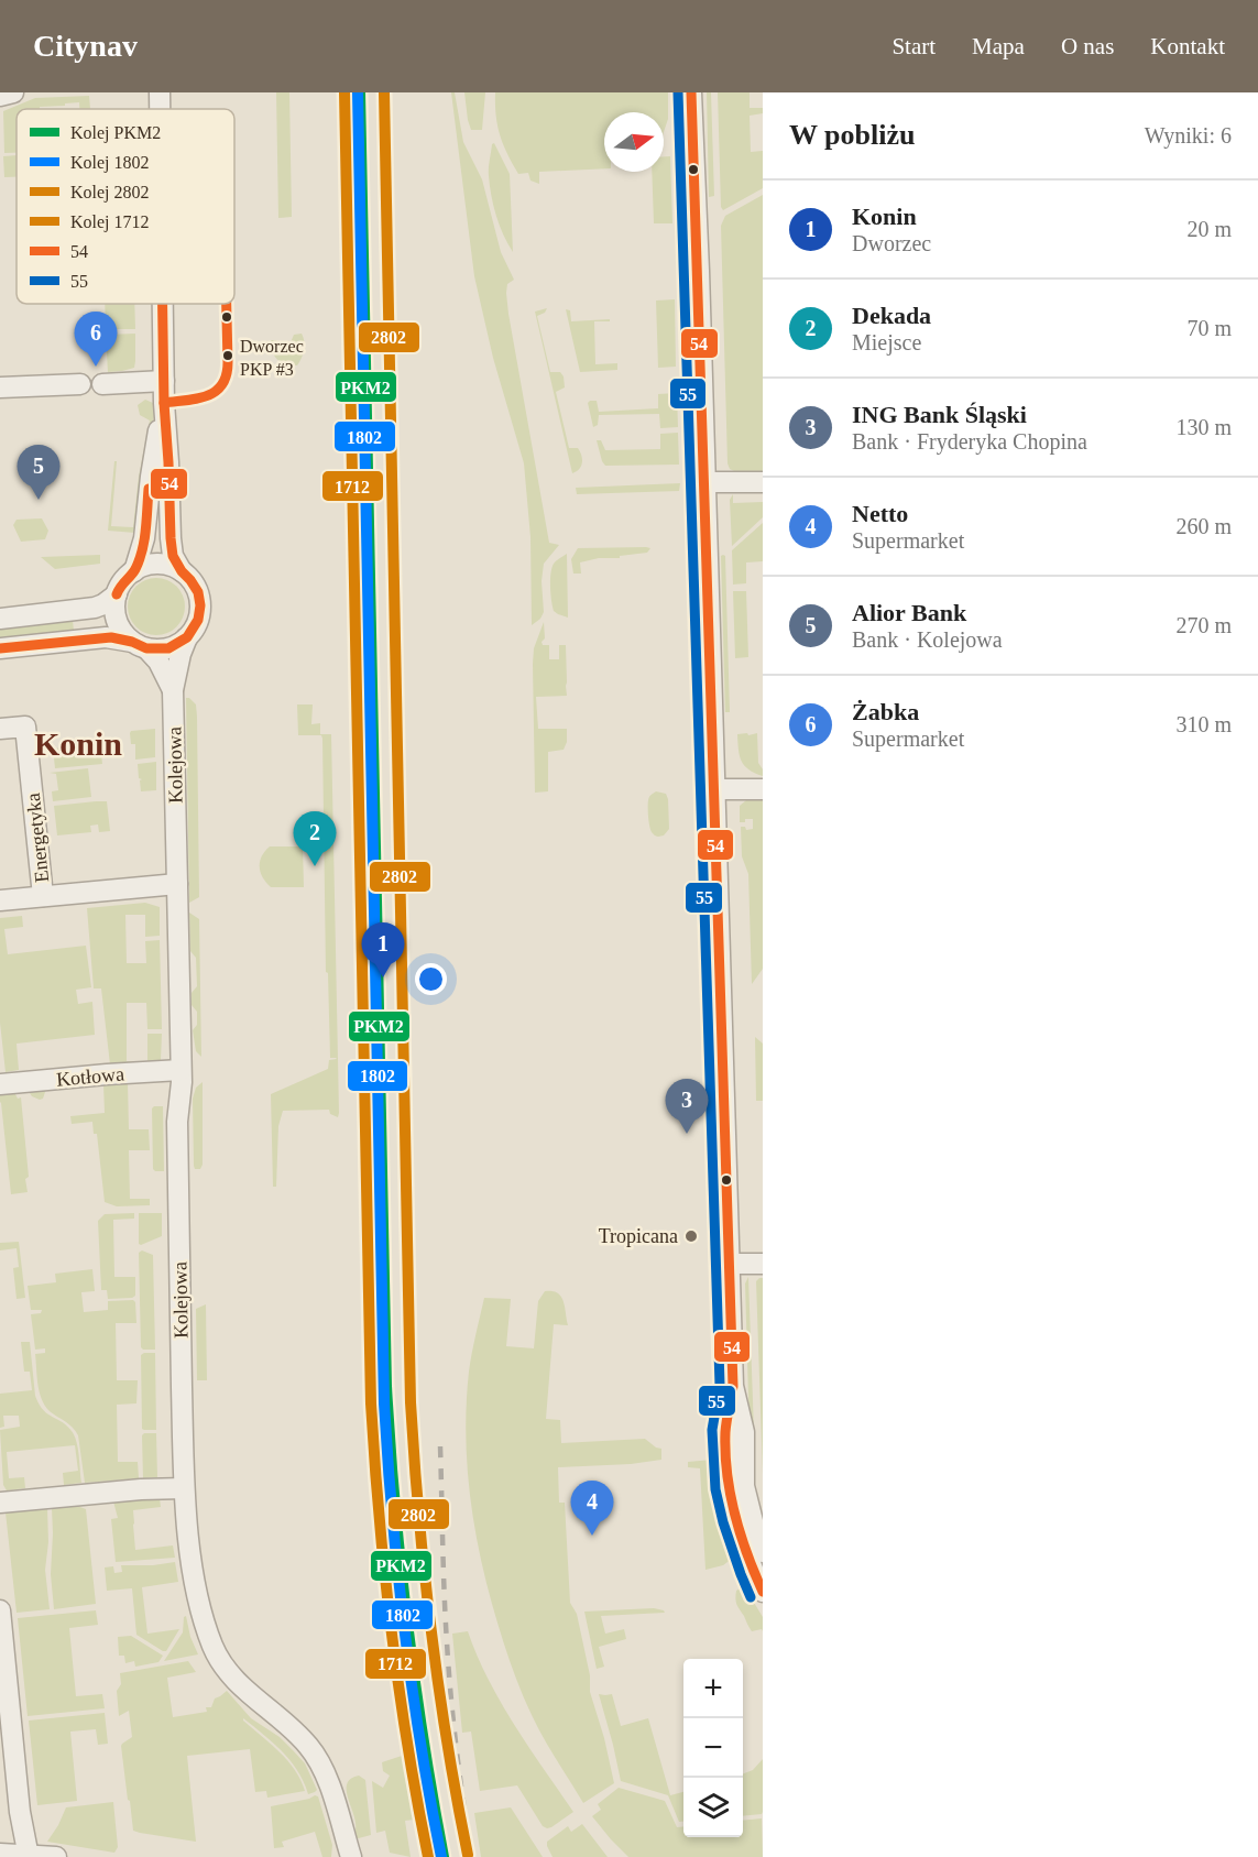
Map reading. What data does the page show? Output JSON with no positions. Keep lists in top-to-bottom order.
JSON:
{
  "streets": {
    "street": ["Kolejowa", "Energetyka", "Kotłowa"]
  },
  "crossings": [
    ["Kolejowa", "Energetyka"],
    ["Kolejowa", "Kotłowa"]
  ],
  "districts": ["Konin"],
  "places": ["Dworzec PKP #3", "Tropicana"],
  "lines": [
    "rail line PKM2",
    "rail line 1802",
    "rail line 2802",
    "rail line 1712",
    "transit line 54",
    "transit line 55"
  ],
  "legend": [
    "Kolej PKM2",
    "Kolej 1802",
    "Kolej 2802",
    "Kolej 1712",
    "54",
    "55"
  ],
  "north": "right",
  "page": {
    "header": "Citynav",
    "nav": [
      "Start",
      "Mapa",
      "O nas",
      "Kontakt"
    ],
    "heading": ["W pobliżu", "Wyniki: 6"],
    "list": [
      {
        "mark": "1",
        "name": "Konin",
        "note": "Dworzec",
        "value": "20 m"
      },
      {
        "mark": "2",
        "name": "Dekada",
        "note": "Miejsce",
        "value": "70 m"
      },
      {
        "mark": "3",
        "name": "ING Bank Śląski",
        "note": "Bank · Fryderyka Chopina",
        "value": "130 m"
      },
      {
        "mark": "4",
        "name": "Netto",
        "note": "Supermarket",
        "value": "260 m"
      },
      {
        "mark": "5",
        "name": "Alior Bank",
        "note": "Bank · Kolejowa",
        "value": "270 m"
      },
      {
        "mark": "6",
        "name": "Żabka",
        "note": "Supermarket",
        "value": "310 m"
      }
    ],
    "pins": [
      "6",
      "5",
      "2",
      "1",
      "3",
      "4"
    ],
    "map_buttons": ["+", "−"]
  }
}
